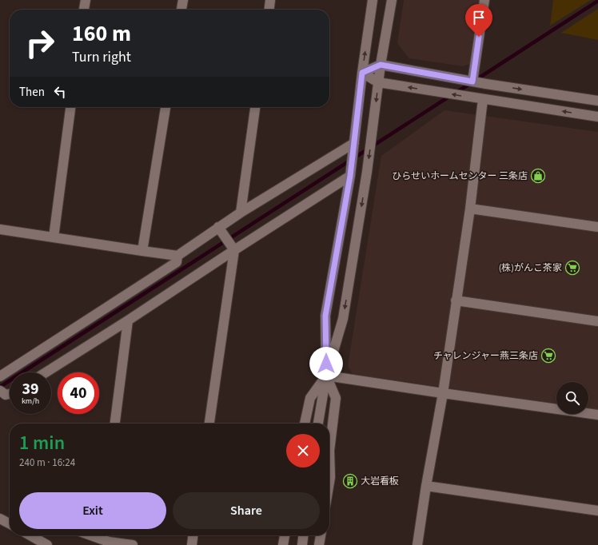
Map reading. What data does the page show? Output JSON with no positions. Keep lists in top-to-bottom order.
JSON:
{
  "places": {
    "shop": ["ひらせいホームセンター 三条店"],
    "supermarket": ["(株)がんこ茶家", "チャレンジャー燕三条店"],
    "building": ["大岩看板"]
  },
  "page": {
    "turn": ["160 m", "Turn right"],
    "then": "Then",
    "speed": "39 km/h",
    "limit": "40",
    "heading": ["1 min", "240 m · 16:24"],
    "buttons": ["Exit", "Share"]
  }
}
